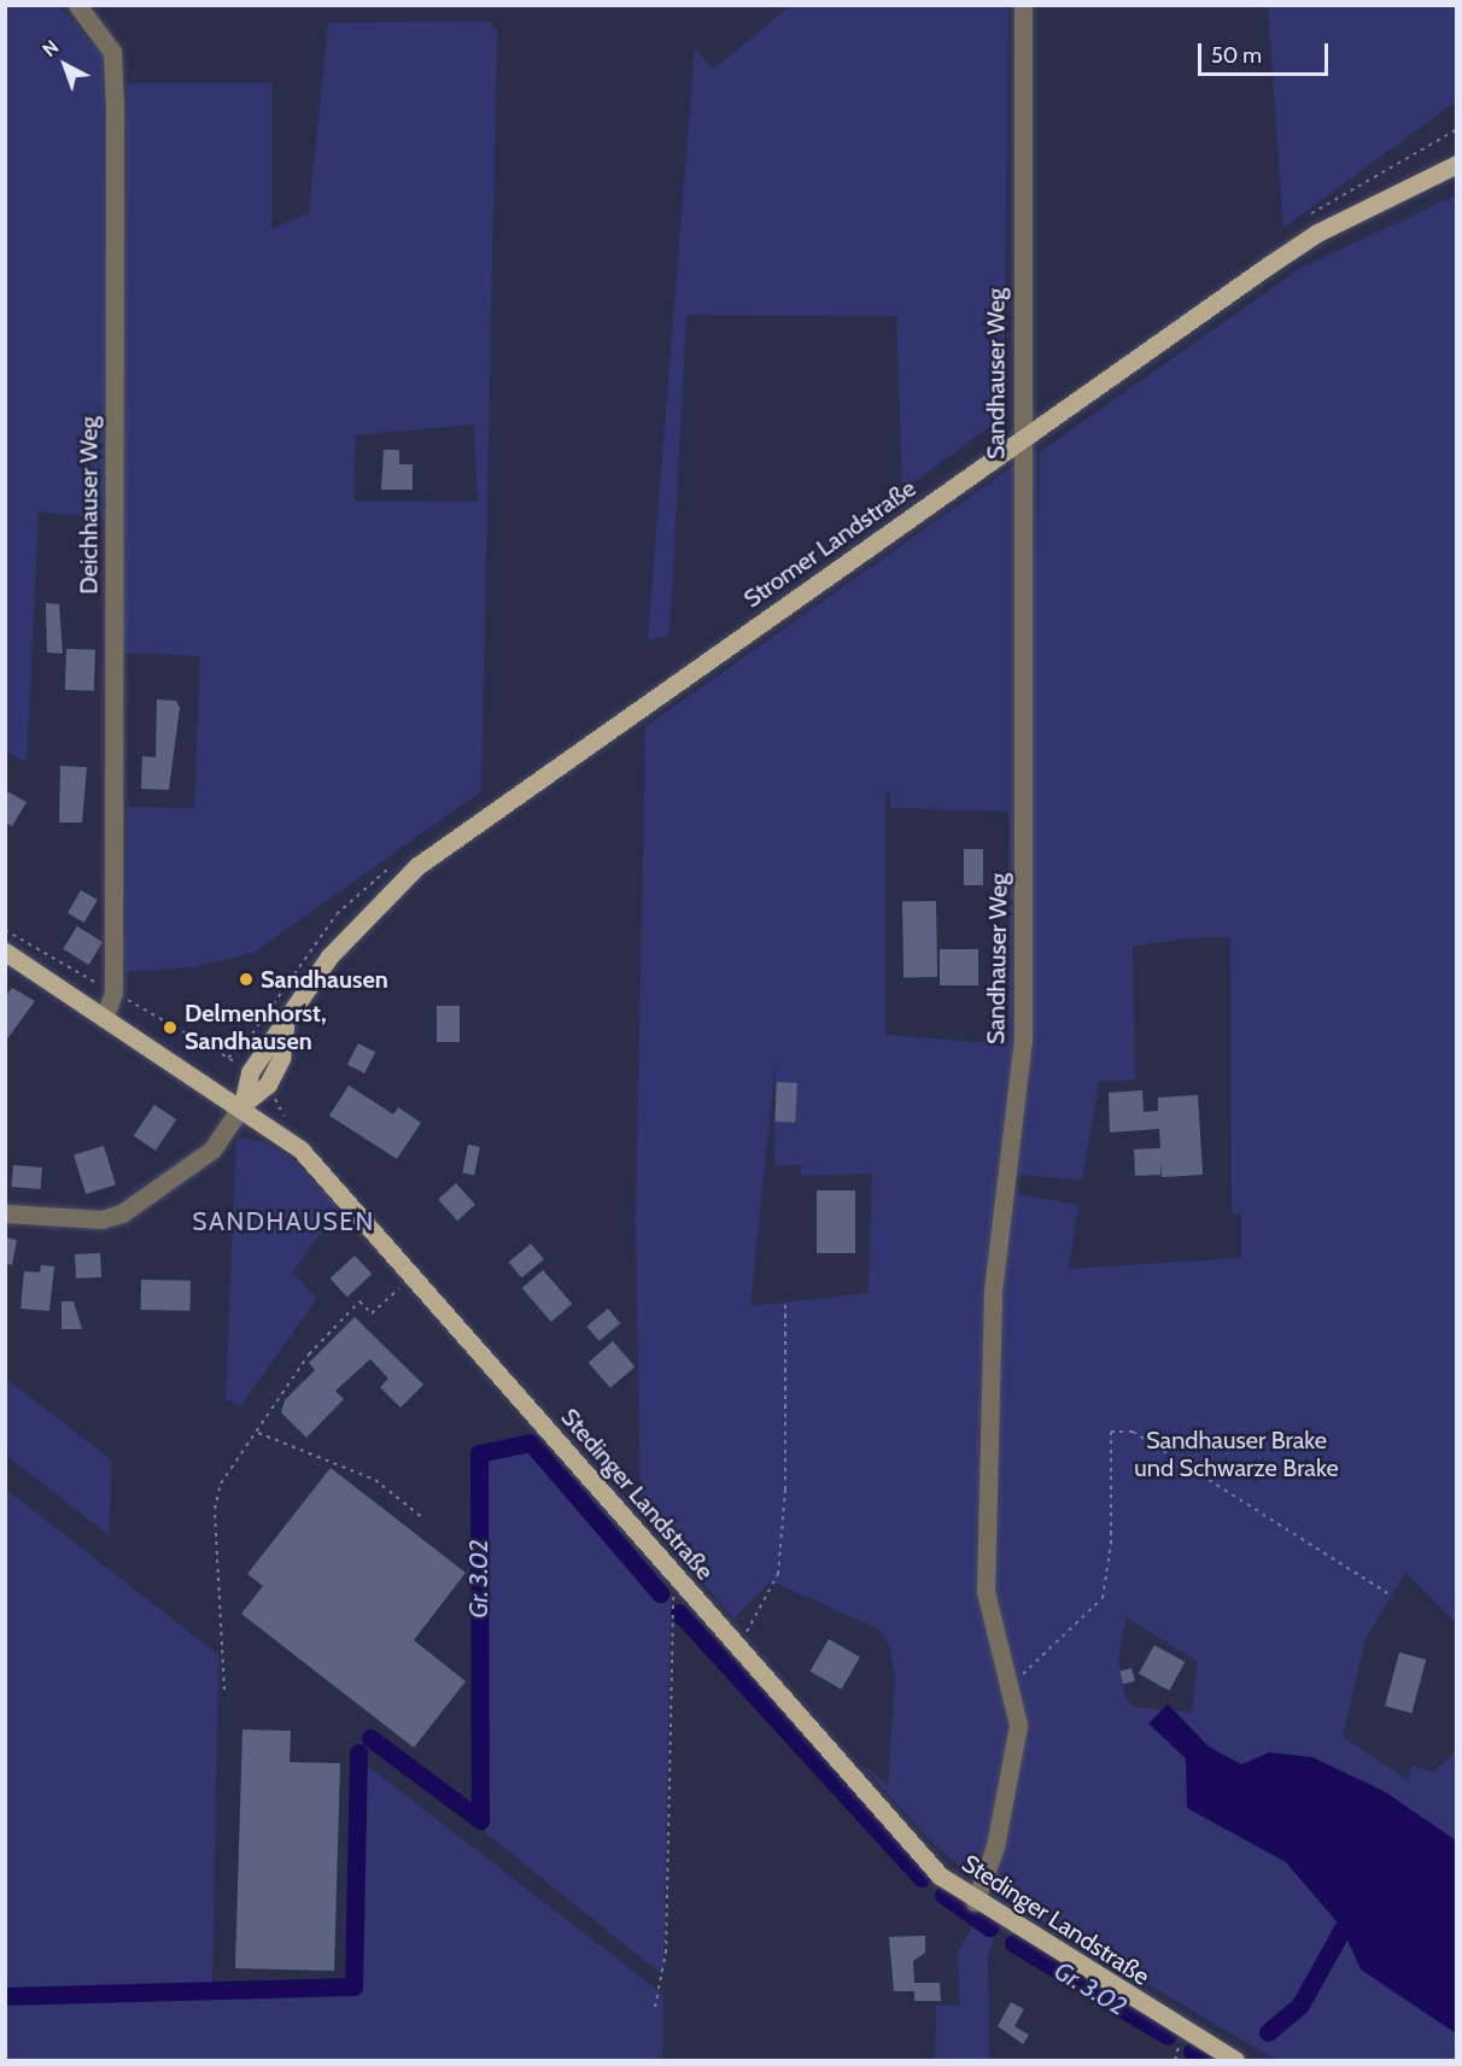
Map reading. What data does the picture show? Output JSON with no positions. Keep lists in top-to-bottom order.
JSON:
{
  "streets": {
    "main road": ["Stromer Landstraße", "Stedinger Landstraße"],
    "street": ["Sandhauser Weg", "Deichhauser Weg"]
  },
  "crossings": [
    ["Sandhauser Weg", "Stromer Landstraße"],
    ["Sandhauser Weg", "Stedinger Landstraße"],
    ["Deichhauser Weg", "Stedinger Landstraße"],
    ["Stromer Landstraße", "Stedinger Landstraße"]
  ],
  "districts": ["SANDHAUSEN"],
  "water": ["Gr. 3.02"],
  "parks": ["Sandhauser Brake und Schwarze Brake"],
  "places": ["Sandhausen", "Delmenhorst, Sandhausen"],
  "scale_bar": "50 m",
  "north": "top left"
}
